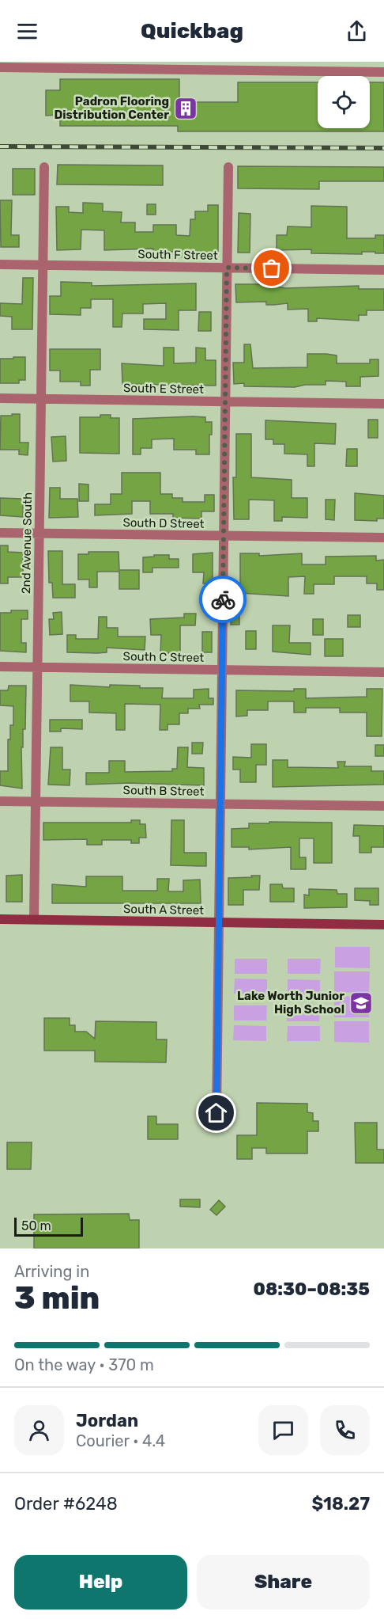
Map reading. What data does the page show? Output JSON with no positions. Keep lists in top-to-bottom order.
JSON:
{
  "streets": {
    "street": [
      "South F Street",
      "South E Street",
      "South D Street",
      "2nd Avenue South",
      "South C Street",
      "South B Street",
      "South A Street"
    ]
  },
  "crossings": [
    ["South F Street", "2nd Avenue South"],
    ["South E Street", "2nd Avenue South"],
    ["South D Street", "2nd Avenue South"],
    ["2nd Avenue South", "South C Street"],
    ["2nd Avenue South", "South B Street"],
    ["2nd Avenue South", "South A Street"]
  ],
  "places": {
    "building": ["Padron Flooring Distribution Center"],
    "school or university": ["Lake Worth Junior High School"]
  },
  "scale_bar": "50 m",
  "page": {
    "header": "Quickbag",
    "scale": "50 m",
    "heading": ["3 min", "Arriving in", "08:30–08:35"],
    "panel": [
      "Jordan",
      "Courier · 4.4",
      "Order #6248",
      "$18.27"
    ],
    "bar": "On the way · 370 m",
    "buttons": ["Help", "Share"]
  }
}
